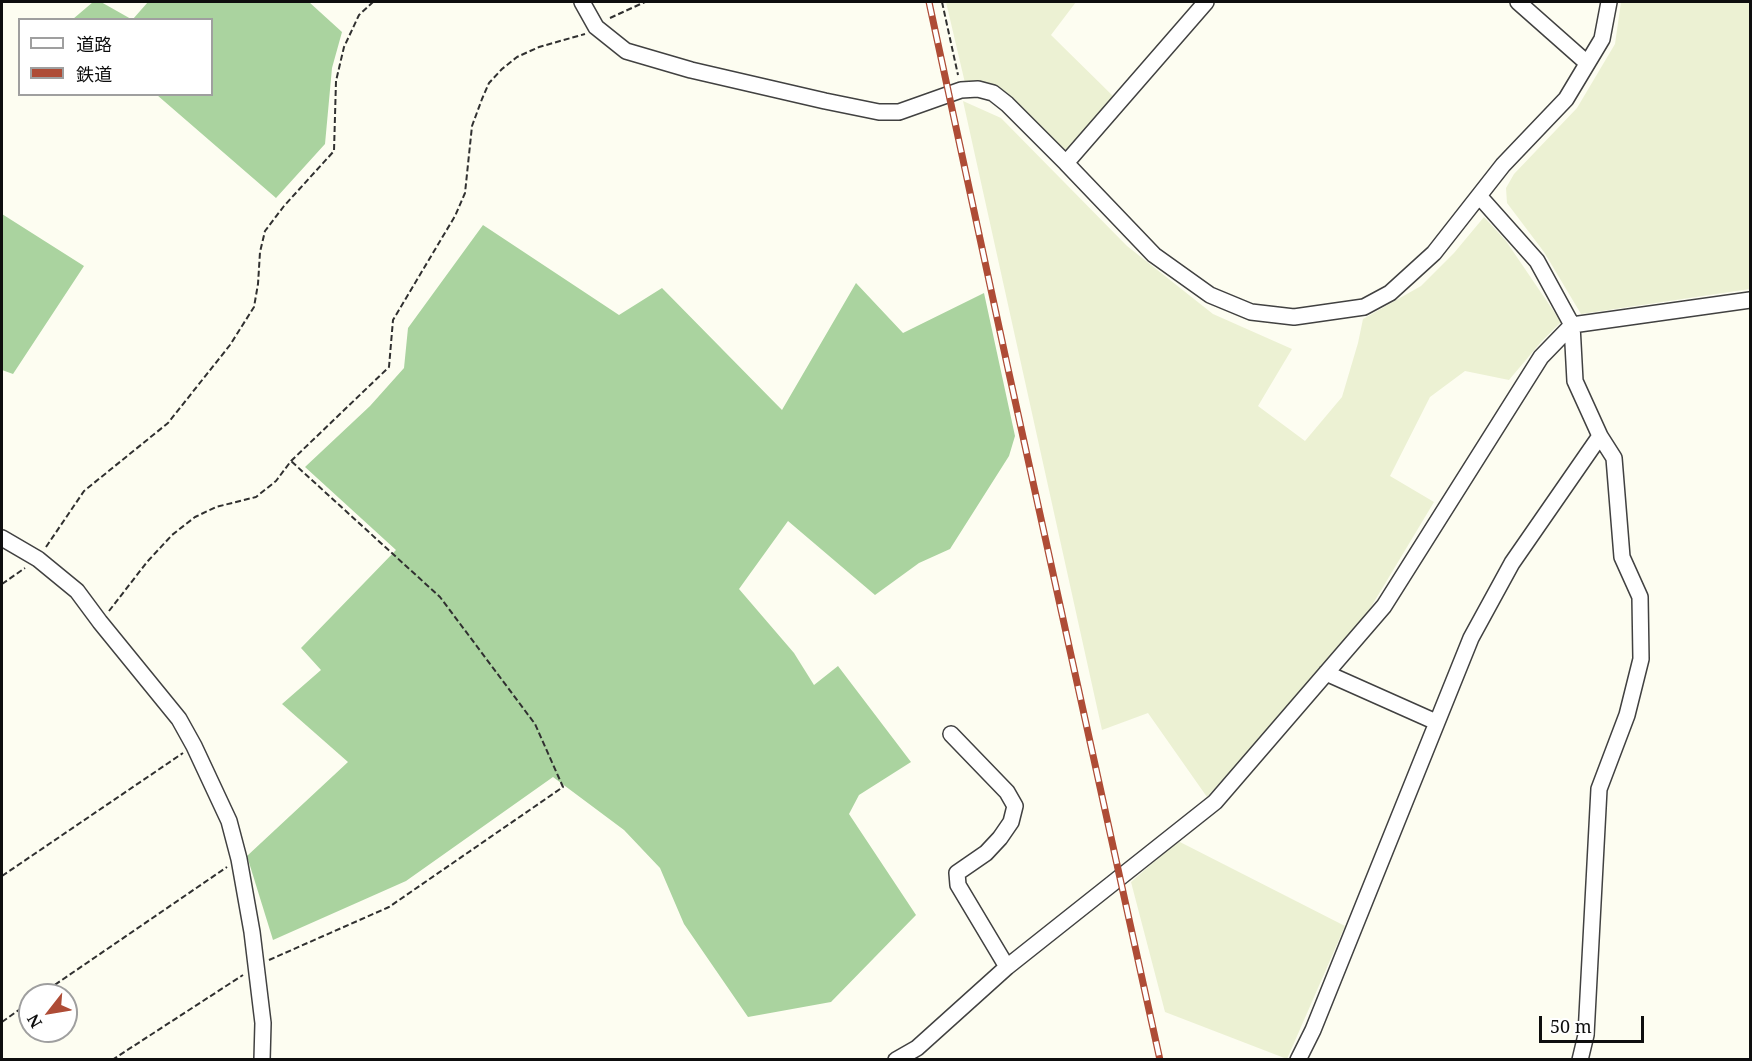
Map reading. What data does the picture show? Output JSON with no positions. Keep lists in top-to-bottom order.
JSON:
{
  "legend": ["道路", "鉄道"],
  "scale_bar": "50 m",
  "north": "bottom left"
}
